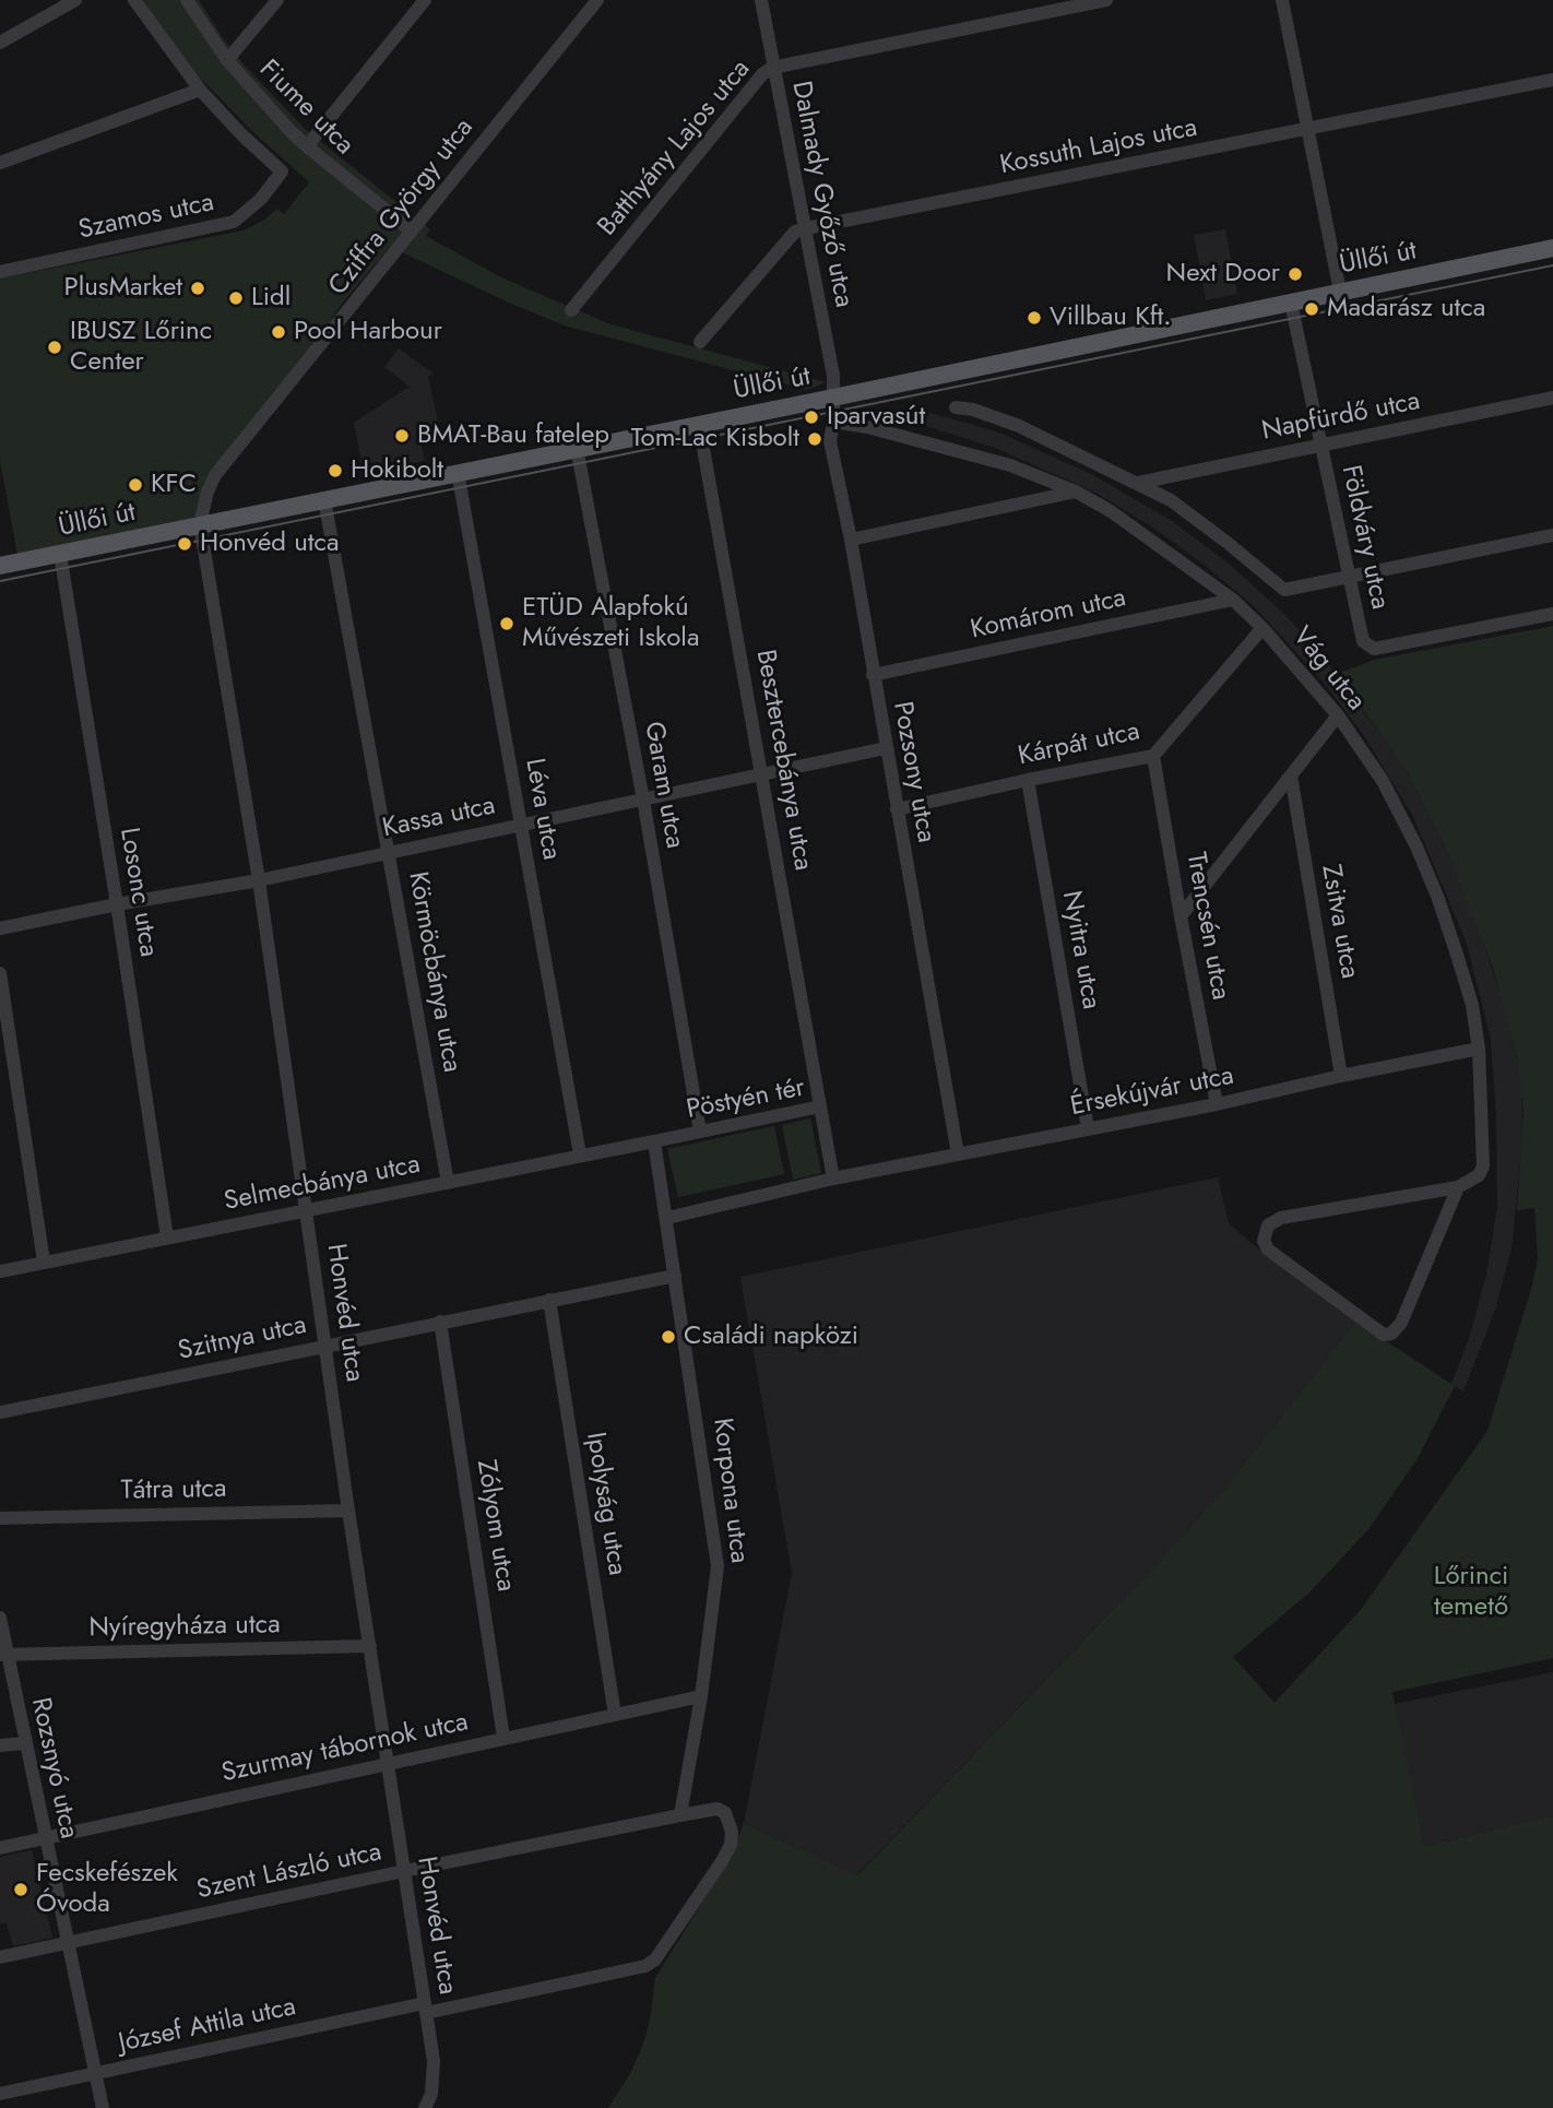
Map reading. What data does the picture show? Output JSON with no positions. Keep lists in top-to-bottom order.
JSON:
{
  "streets": {
    "main road": ["Üllői út"],
    "street": [
      "Fiume utca",
      "Kossuth Lajos utca",
      "Batthyány Lajos utca",
      "Dalmady Győző utca",
      "Cziffra György utca",
      "Szamos utca",
      "Napfürdő utca",
      "Földváry utca",
      "Komárom utca",
      "Vág utca",
      "Kárpát utca",
      "Besztercebánya utca",
      "Pozsony utca",
      "Garam utca",
      "Léva utca",
      "Kassa utca",
      "Losonc utca",
      "Zsitva utca",
      "Trencsén utca",
      "Nyitra utca",
      "Körmöcbánya utca",
      "Érsekújvár utca",
      "Pöstyén tér",
      "Selmecbánya utca",
      "Honvéd utca",
      "Szitnya utca",
      "Tátra utca",
      "Korpona utca",
      "Ipolyság utca",
      "Zólyom utca",
      "Nyíregyháza utca",
      "Szurmay tábornok utca",
      "Rozsnyó utca",
      "Szent László utca",
      "József Attila utca"
    ]
  },
  "crossings": [
    ["Fiume utca", "Cziffra György utca"],
    ["Kossuth Lajos utca", "Dalmady Győző utca"],
    ["Batthyány Lajos utca", "Dalmady Győző utca"],
    ["Dalmady Győző utca", "Üllői út"],
    ["Dalmady Győző utca", "Pozsony utca"],
    ["Cziffra György utca", "Üllői út"],
    ["Cziffra György utca", "Honvéd utca"],
    ["Üllői út", "Földváry utca"],
    ["Üllői út", "Besztercebánya utca"],
    ["Üllői út", "Pozsony utca"],
    ["Üllői út", "Garam utca"],
    ["Üllői út", "Léva utca"],
    ["Üllői út", "Losonc utca"],
    ["Üllői út", "Körmöcbánya utca"],
    ["Üllői út", "Honvéd utca"],
    ["Napfürdő utca", "Földváry utca"],
    ["Komárom utca", "Vág utca"],
    ["Komárom utca", "Pozsony utca"],
    ["Vág utca", "Kárpát utca"],
    ["Vág utca", "Pozsony utca"],
    ["Vág utca", "Érsekújvár utca"],
    ["Kárpát utca", "Pozsony utca"],
    ["Kárpát utca", "Trencsén utca"],
    ["Kárpát utca", "Nyitra utca"],
    ["Besztercebánya utca", "Kassa utca"],
    ["Besztercebánya utca", "Pöstyén tér"],
    ["Pozsony utca", "Kassa utca"],
    ["Pozsony utca", "Érsekújvár utca"],
    ["Garam utca", "Kassa utca"],
    ["Garam utca", "Pöstyén tér"],
    ["Léva utca", "Kassa utca"],
    ["Léva utca", "Selmecbánya utca"],
    ["Kassa utca", "Losonc utca"],
    ["Kassa utca", "Körmöcbánya utca"],
    ["Kassa utca", "Honvéd utca"],
    ["Losonc utca", "Selmecbánya utca"],
    ["Zsitva utca", "Érsekújvár utca"],
    ["Trencsén utca", "Érsekújvár utca"],
    ["Nyitra utca", "Érsekújvár utca"],
    ["Körmöcbánya utca", "Selmecbánya utca"],
    ["Érsekújvár utca", "Pöstyén tér"],
    ["Pöstyén tér", "Selmecbánya utca"],
    ["Pöstyén tér", "Korpona utca"],
    ["Selmecbánya utca", "Honvéd utca"],
    ["Honvéd utca", "Szitnya utca"],
    ["Honvéd utca", "Tátra utca"],
    ["Honvéd utca", "Nyíregyháza utca"],
    ["Honvéd utca", "Szurmay tábornok utca"],
    ["Honvéd utca", "Szent László utca"],
    ["Honvéd utca", "József Attila utca"],
    ["Szitnya utca", "Korpona utca"],
    ["Szitnya utca", "Ipolyság utca"],
    ["Szitnya utca", "Zólyom utca"],
    ["Korpona utca", "Szurmay tábornok utca"],
    ["Korpona utca", "Szent László utca"],
    ["Korpona utca", "József Attila utca"],
    ["Ipolyság utca", "Szurmay tábornok utca"],
    ["Zólyom utca", "Szurmay tábornok utca"],
    ["Nyíregyháza utca", "Rozsnyó utca"],
    ["Szurmay tábornok utca", "Rozsnyó utca"],
    ["Rozsnyó utca", "Szent László utca"],
    ["Rozsnyó utca", "József Attila utca"],
    ["Szent László utca", "József Attila utca"]
  ],
  "parks": ["Lőrinci temető"],
  "places": [
    "Next Door",
    "PlusMarket",
    "Lidl",
    "Madarász utca",
    "Villbau Kft.",
    "Pool Harbour",
    "IBUSZ Lőrinc Center",
    "Iparvasút",
    "BMAT-Bau fatelep",
    "Tom-Lac Kisbolt",
    "Hokibolt",
    "KFC",
    "Honvéd utca",
    "ETÜD Alapfokú Művészeti Iskola",
    "Családi napközi",
    "Fecskefészek Óvoda"
  ]
}
